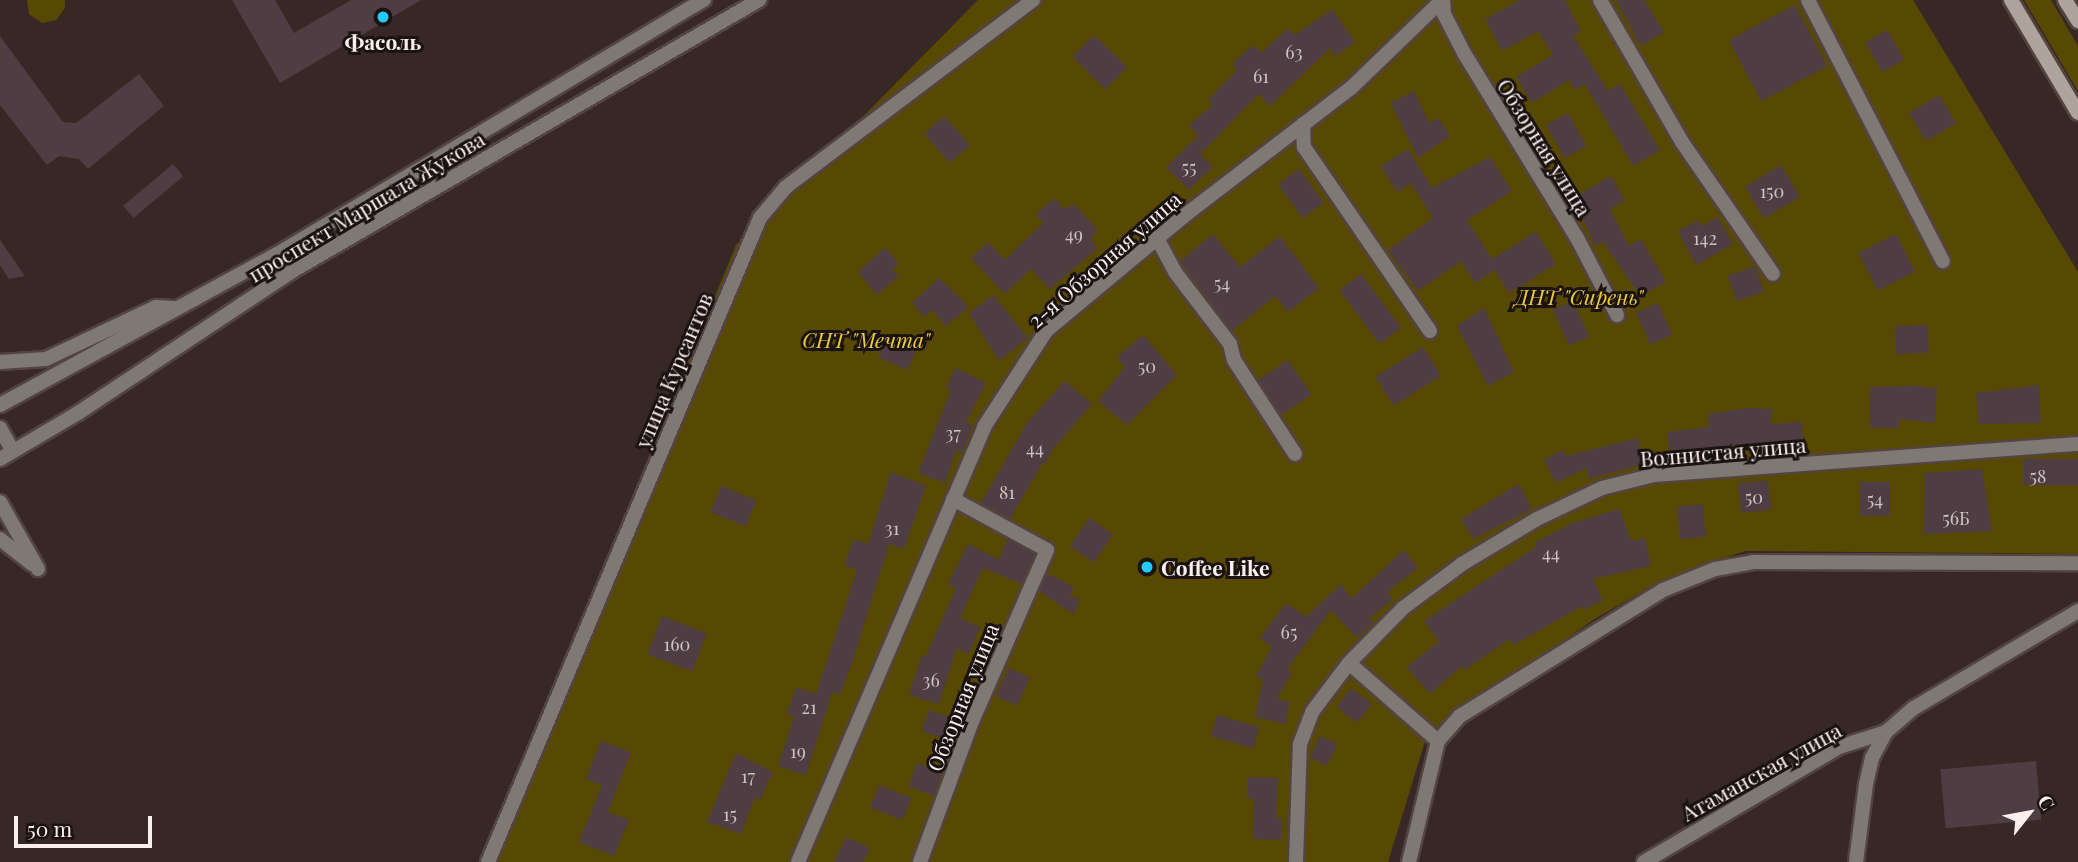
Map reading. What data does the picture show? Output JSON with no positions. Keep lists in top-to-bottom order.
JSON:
{
  "streets": {
    "street": [
      "Обзорная улица",
      "проспект Маршала Жукова",
      "2-я Обзорная улица",
      "улица Курсантов",
      "Волнистая улица",
      "Атаманская улица"
    ]
  },
  "crossings": [
    ["Обзорная улица", "2-я Обзорная улица"]
  ],
  "parks": ["ДНТ \"Сирень\"", "СНТ \"Мечта\""],
  "places": ["Фасоль", "Coffee Like"],
  "house_numbers": [
    "63",
    "61",
    "55",
    "150",
    "49",
    "142",
    "54",
    "50",
    "37",
    "44",
    "58",
    "81",
    "50",
    "54",
    "56Б",
    "31",
    "44",
    "65",
    "160",
    "36",
    "21",
    "19",
    "17",
    "15"
  ],
  "scale_bar": "50 m",
  "north": "top right"
}
